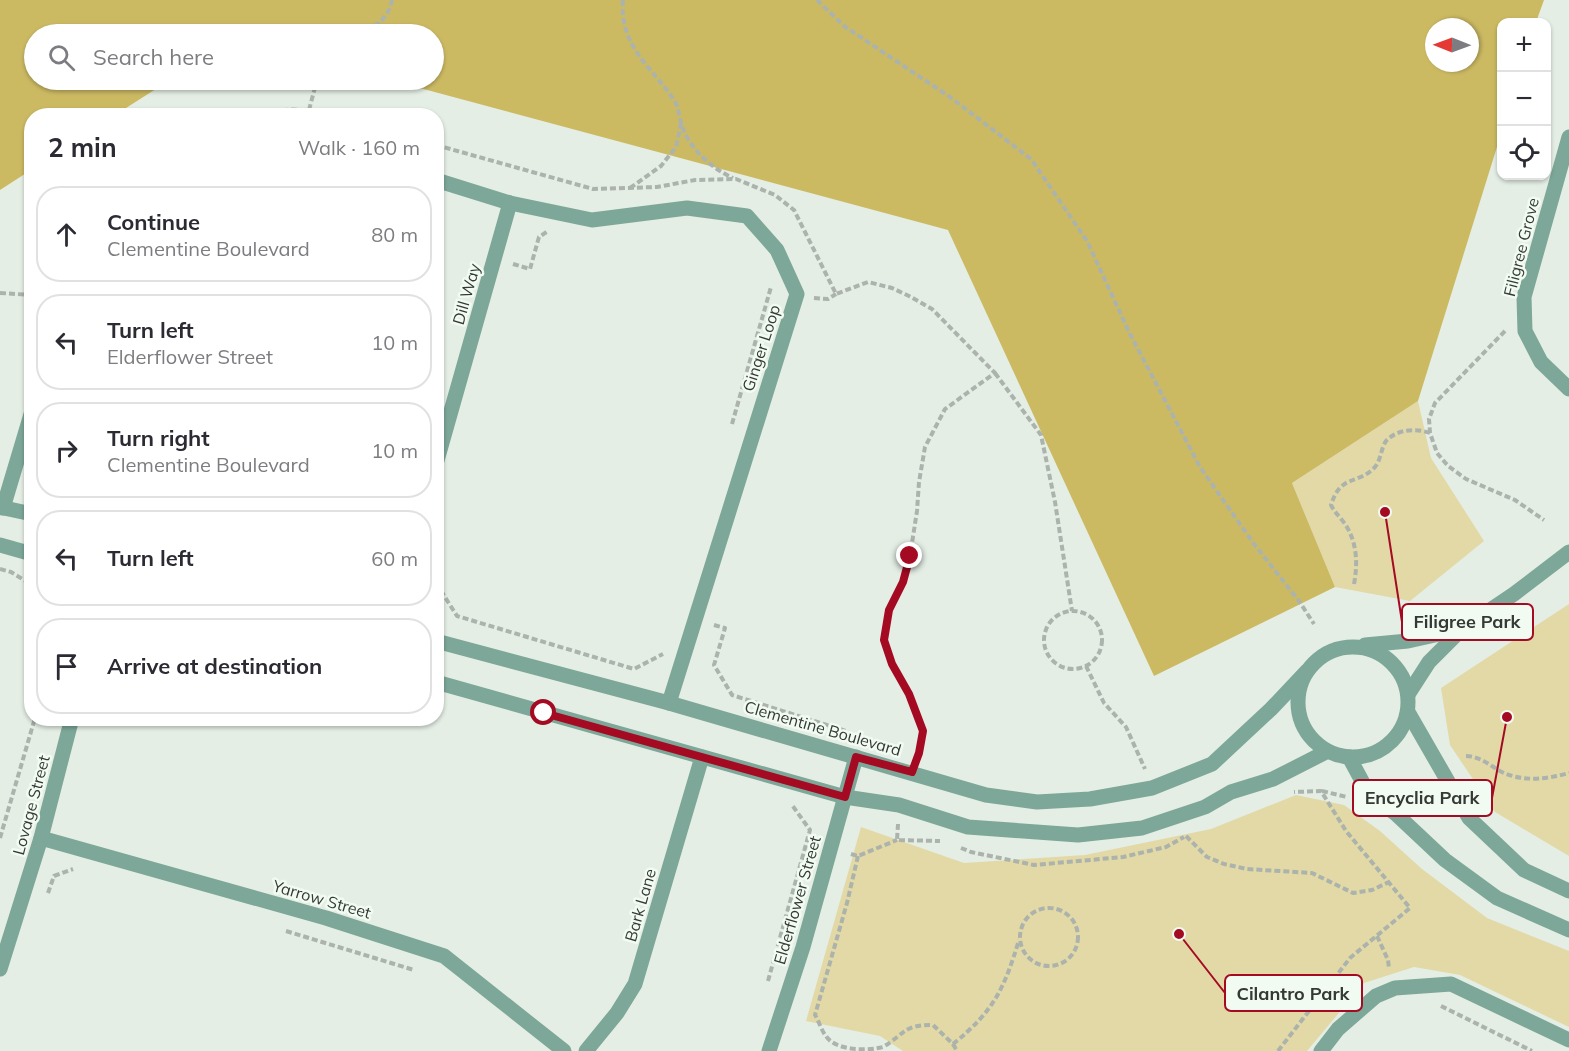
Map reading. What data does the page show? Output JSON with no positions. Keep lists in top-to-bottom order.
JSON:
{
  "streets": {
    "street": [
      "Filigree Grove",
      "Dill Way",
      "Ginger Loop",
      "Clementine Boulevard",
      "Lovage Street",
      "Yarrow Street",
      "Elderflower Street",
      "Bark Lane"
    ]
  },
  "crossings": [
    ["Dill Way", "Ginger Loop"],
    ["Ginger Loop", "Clementine Boulevard"],
    ["Clementine Boulevard", "Elderflower Street"],
    ["Lovage Street", "Yarrow Street"]
  ],
  "places": ["Filigree Park", "Encyclia Park", "Cilantro Park"],
  "north": "left",
  "page": {
    "map_buttons": ["+", "−"],
    "search": "Search here",
    "heading": ["2 min", "Walk · 160 m"],
    "list": [
      ["Continue", "Clementine Boulevard", "80 m"],
      ["Turn left", "Elderflower Street", "10 m"],
      ["Turn right", "Clementine Boulevard", "10 m"],
      ["Turn left", "60 m"],
      "Arrive at destination"
    ]
  }
}
